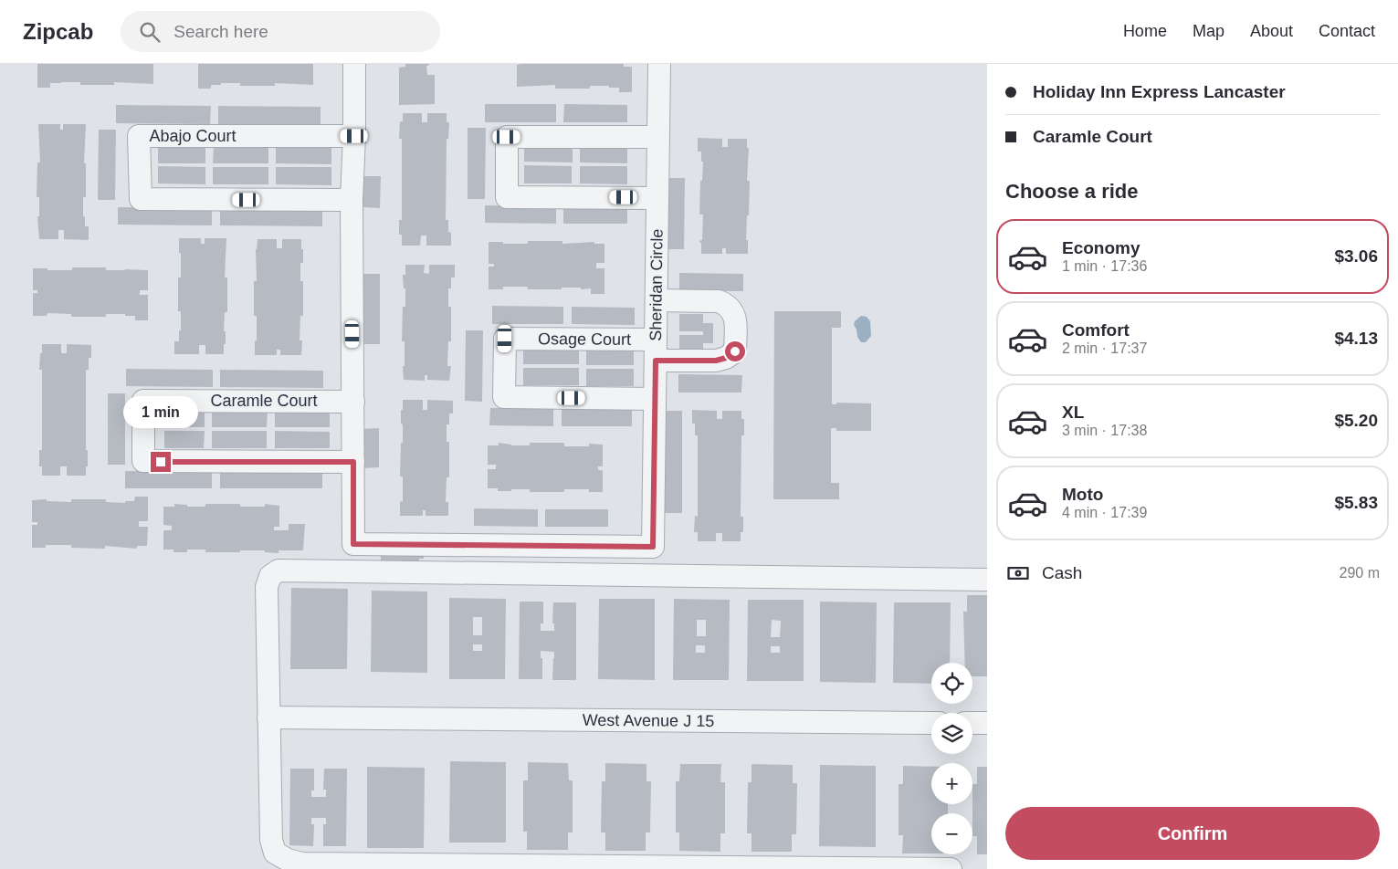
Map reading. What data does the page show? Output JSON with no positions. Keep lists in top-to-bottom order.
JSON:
{
  "streets": {
    "street": [
      "Abajo Court",
      "Sheridan Circle",
      "Osage Court",
      "Caramle Court",
      "West Avenue J 15"
    ]
  },
  "crossings": [
    ["Abajo Court", "Sheridan Circle"],
    ["Sheridan Circle", "Osage Court"],
    ["Sheridan Circle", "Caramle Court"]
  ],
  "page": {
    "header": "Zipcab",
    "search": "Search here",
    "nav": [
      "Home",
      "Map",
      "About",
      "Contact"
    ],
    "banner": ["Holiday Inn Express Lancaster", "Caramle Court"],
    "heading": "Choose a ride",
    "list": [
      {
        "name": "Economy",
        "note": "1 min · 17:36",
        "value": "$3.06"
      },
      {
        "name": "Comfort",
        "note": "2 min · 17:37",
        "value": "$4.13"
      },
      {
        "name": "XL",
        "note": "3 min · 17:38",
        "value": "$5.20"
      },
      {
        "name": "Moto",
        "note": "4 min · 17:39",
        "value": "$5.83"
      }
    ],
    "bubble": "1 min",
    "pay": ["Cash", "290 m"],
    "map_buttons": ["+", "−"],
    "buttons": "Confirm"
  }
}
